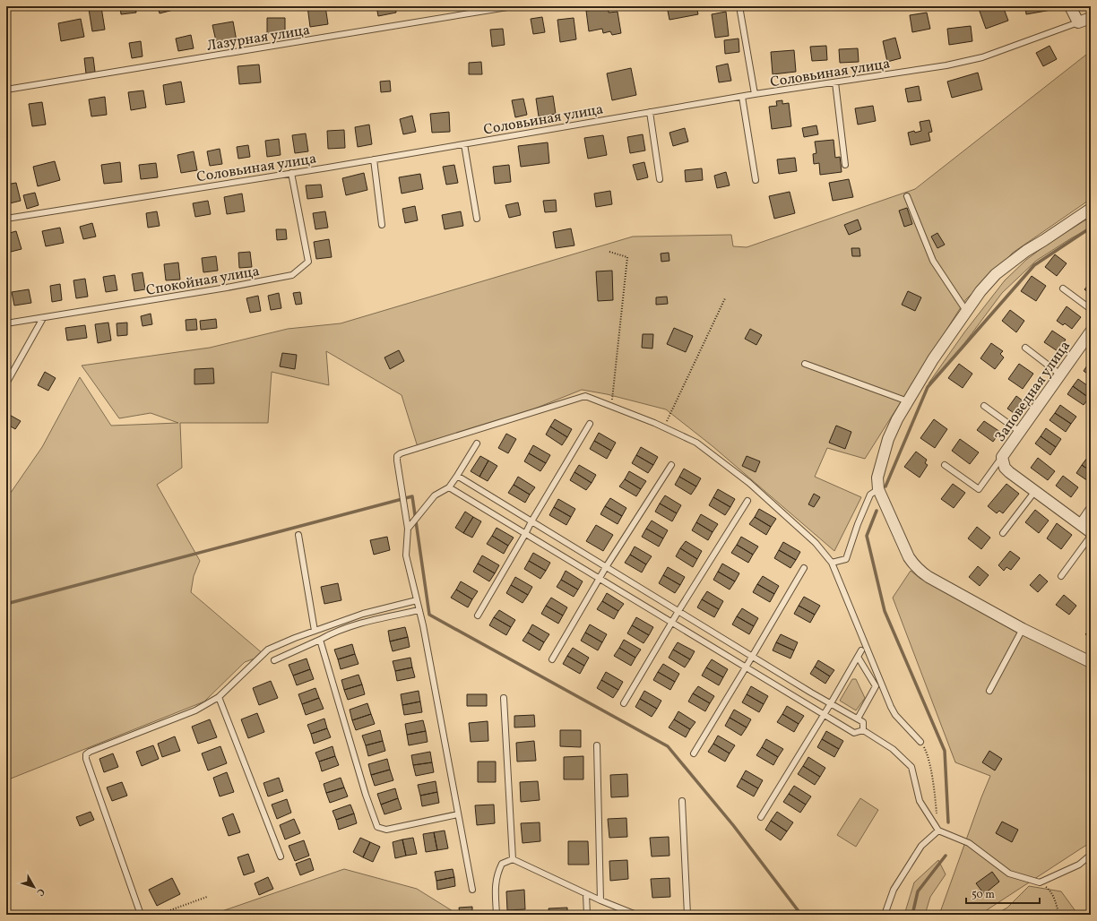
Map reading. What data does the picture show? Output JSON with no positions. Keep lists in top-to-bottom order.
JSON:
{
  "streets": {
    "street": ["Заповедная улица"],
    "lane": ["Лазурная улица", "Соловьиная улица", "Спокойная улица"]
  },
  "crossings": [
    ["Соловьиная улица", "Спокойная улица"]
  ],
  "scale_bar": "50 m",
  "north": "bottom right"
}
